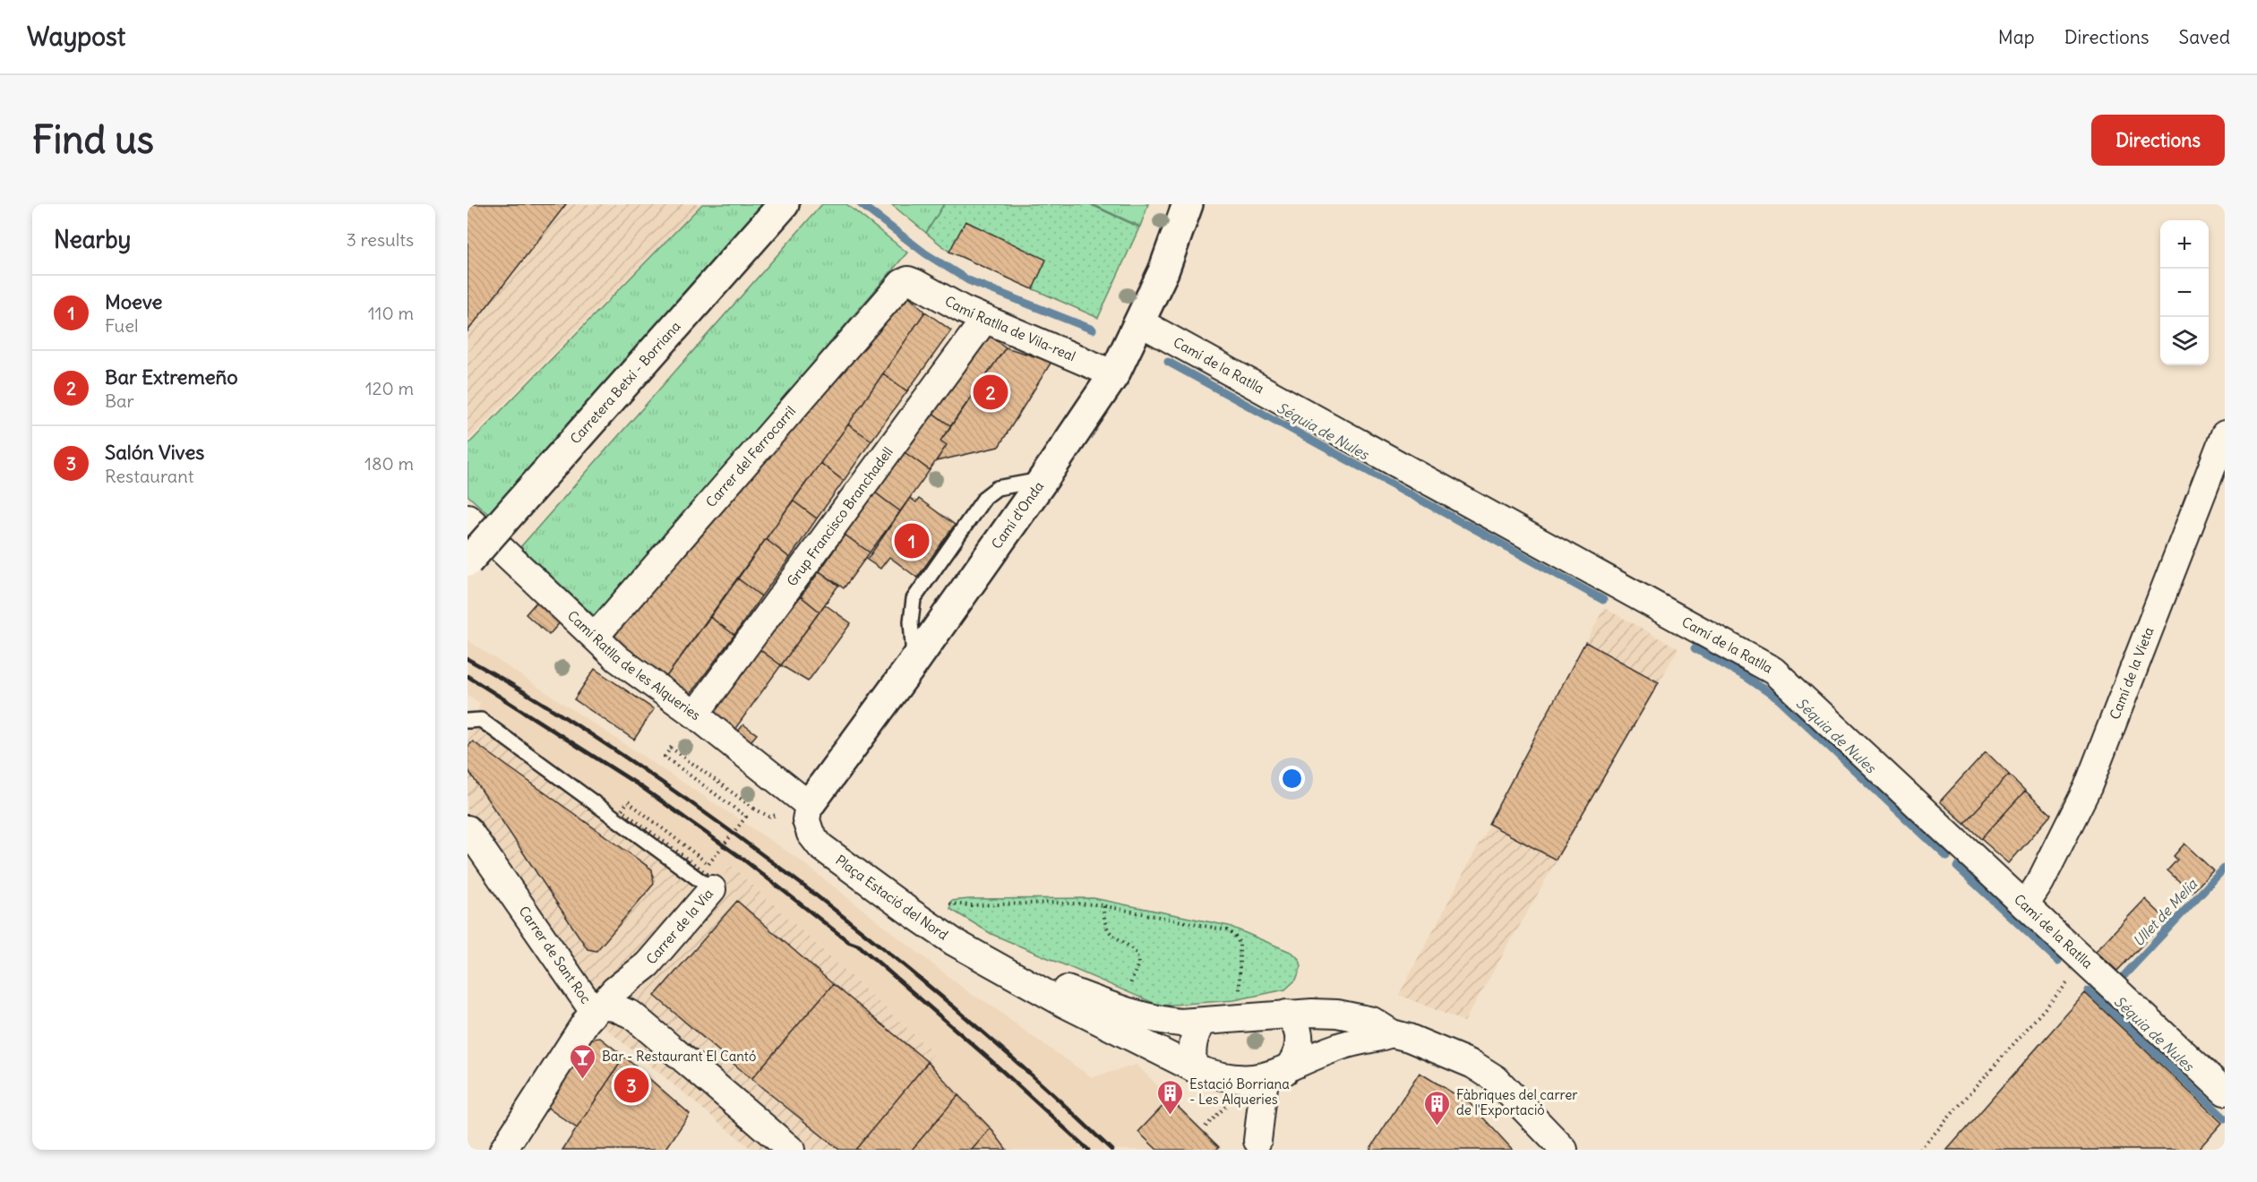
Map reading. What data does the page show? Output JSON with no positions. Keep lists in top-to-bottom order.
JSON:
{
  "streets": {
    "street": [
      "Camí Ratlla de Vila-real",
      "Camí de la Ratlla",
      "Carretera Betxí - Borriana",
      "Carrer del Ferrocarril",
      "Camí d'Onda",
      "Grup Francisco Branchadell",
      "Camí Ratlla de les Alqueries",
      "Camí de la Vieta",
      "Plaça Estació del Nord",
      "Carrer de la Via",
      "Carrer de Sant Roc"
    ]
  },
  "crossings": [
    ["Camí Ratlla de Vila-real", "Carrer del Ferrocarril"],
    ["Camí Ratlla de Vila-real", "Camí d'Onda"],
    ["Camí Ratlla de Vila-real", "Grup Francisco Branchadell"],
    ["Camí de la Ratlla", "Camí d'Onda"],
    ["Camí de la Ratlla", "Camí de la Vieta"],
    ["Carrer del Ferrocarril", "Camí Ratlla de les Alqueries"],
    ["Camí d'Onda", "Camí Ratlla de les Alqueries"],
    ["Camí d'Onda", "Plaça Estació del Nord"],
    ["Grup Francisco Branchadell", "Camí Ratlla de les Alqueries"],
    ["Camí Ratlla de les Alqueries", "Plaça Estació del Nord"],
    ["Carrer de la Via", "Carrer de Sant Roc"]
  ],
  "water": ["Séquia de Nules", "Ullet de Melia"],
  "places": {
    "bar": ["Bar - Restaurant El Cantó"],
    "building": ["Estació Borriana - Les Alqueries", "Fàbriques del carrer de l'Exportació"]
  },
  "page": {
    "header": "Waypost",
    "nav": ["Map", "Directions", "Saved"],
    "buttons": "Directions",
    "title": "Find us",
    "heading": ["Nearby", "3 results"],
    "map_buttons": ["+", "−"],
    "list": [
      {
        "mark": "1",
        "name": "Moeve",
        "note": "Fuel",
        "value": "110 m"
      },
      {
        "mark": "2",
        "name": "Bar Extremeño",
        "note": "Bar",
        "value": "120 m"
      },
      {
        "mark": "3",
        "name": "Salón Vives",
        "note": "Restaurant",
        "value": "180 m"
      }
    ],
    "pins": ["2", "1", "3"]
  }
}
